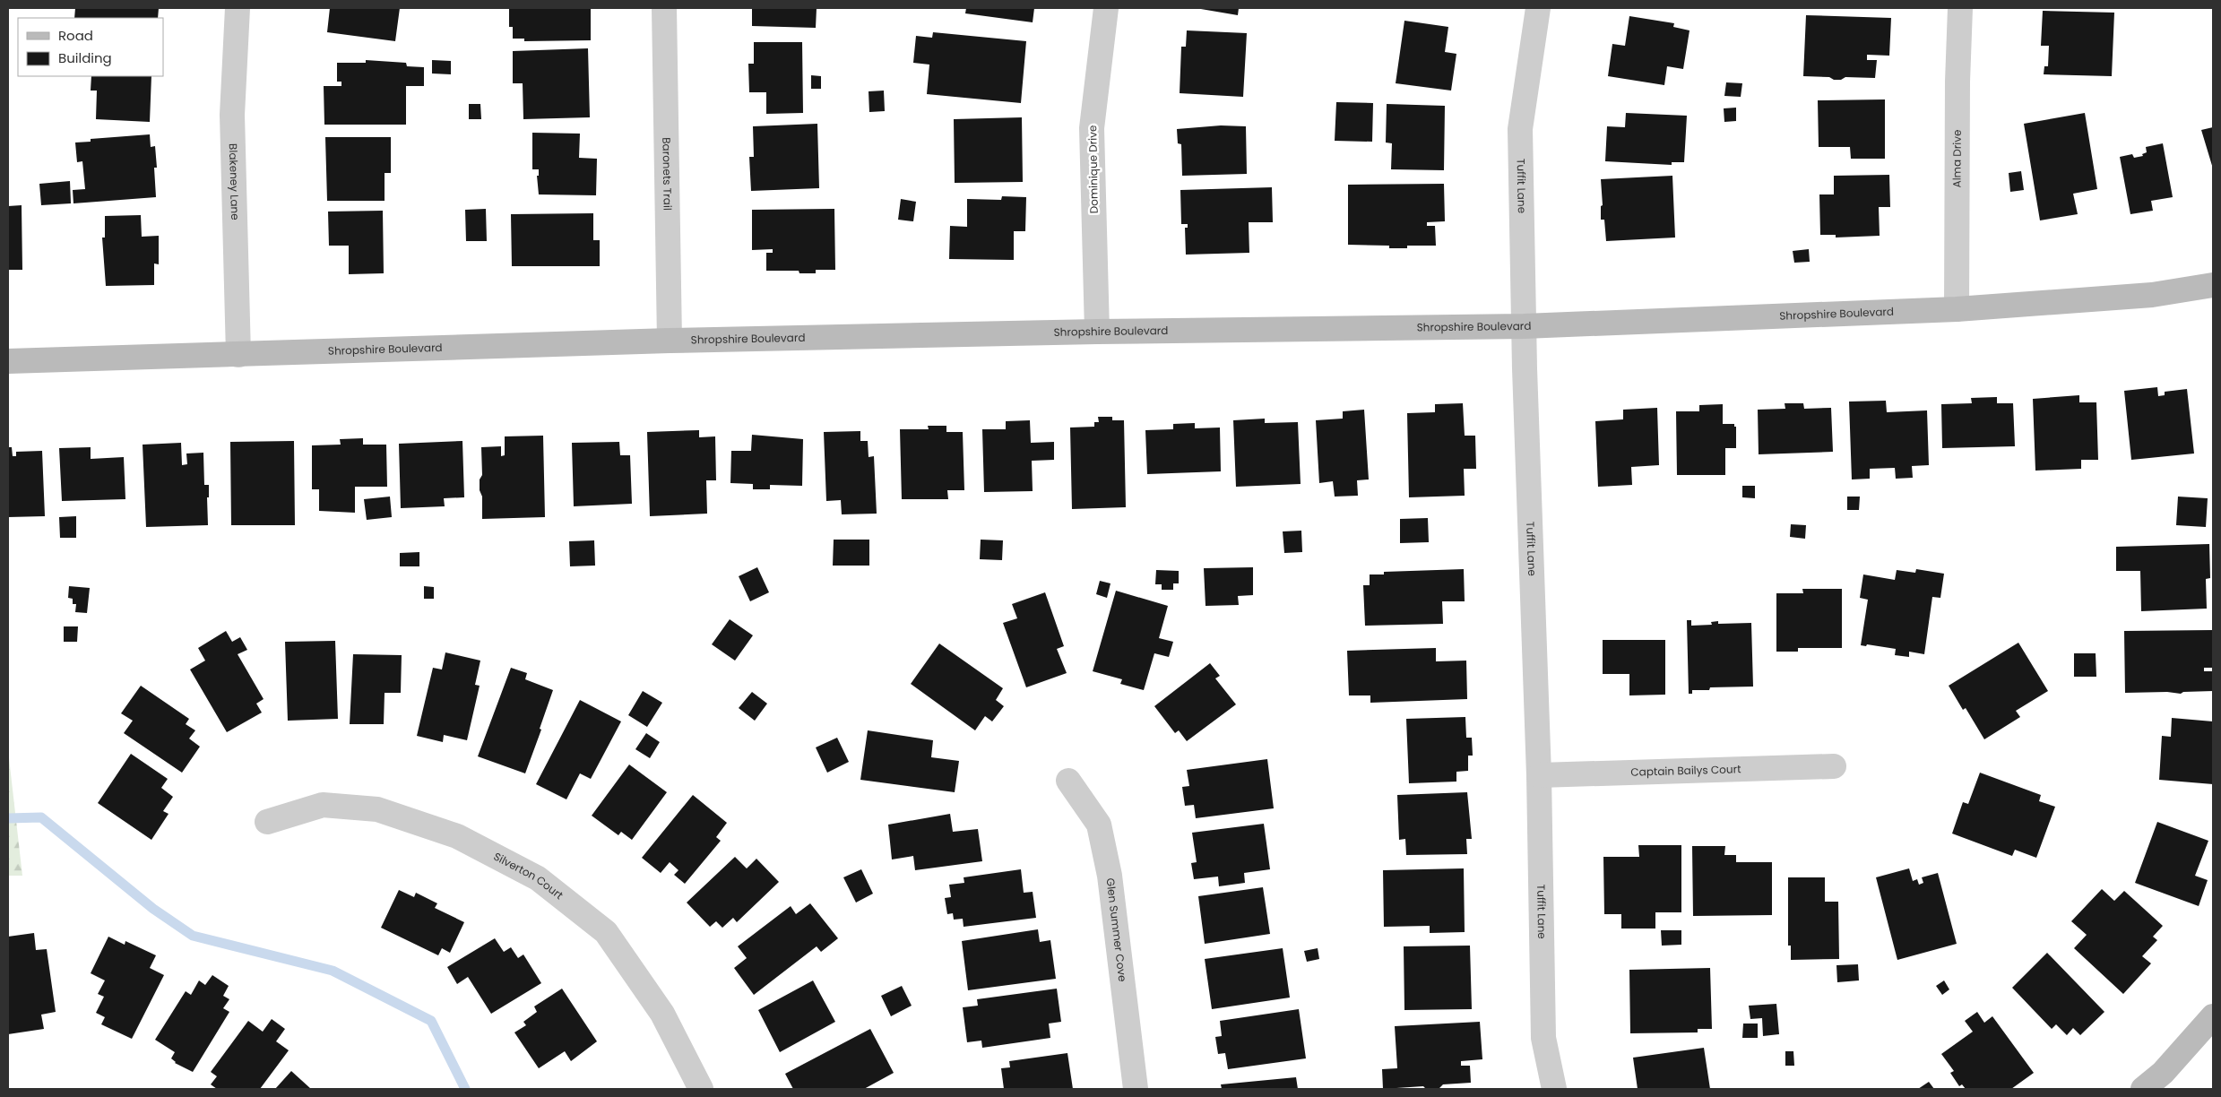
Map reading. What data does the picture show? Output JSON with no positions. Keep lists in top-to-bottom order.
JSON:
{
  "streets": {
    "street": [
      "Alma Drive",
      "Dominique Drive",
      "Baronets Trail",
      "Blakeney Lane",
      "Tuffit Lane",
      "Shropshire Boulevard",
      "Captain Bailys Court",
      "Silverton Court",
      "Glen Summer Cove"
    ]
  },
  "crossings": [
    ["Alma Drive", "Shropshire Boulevard"],
    ["Dominique Drive", "Shropshire Boulevard"],
    ["Baronets Trail", "Shropshire Boulevard"],
    ["Blakeney Lane", "Shropshire Boulevard"],
    ["Tuffit Lane", "Shropshire Boulevard"],
    ["Tuffit Lane", "Captain Bailys Court"]
  ],
  "legend": ["Road", "Building"]
}
